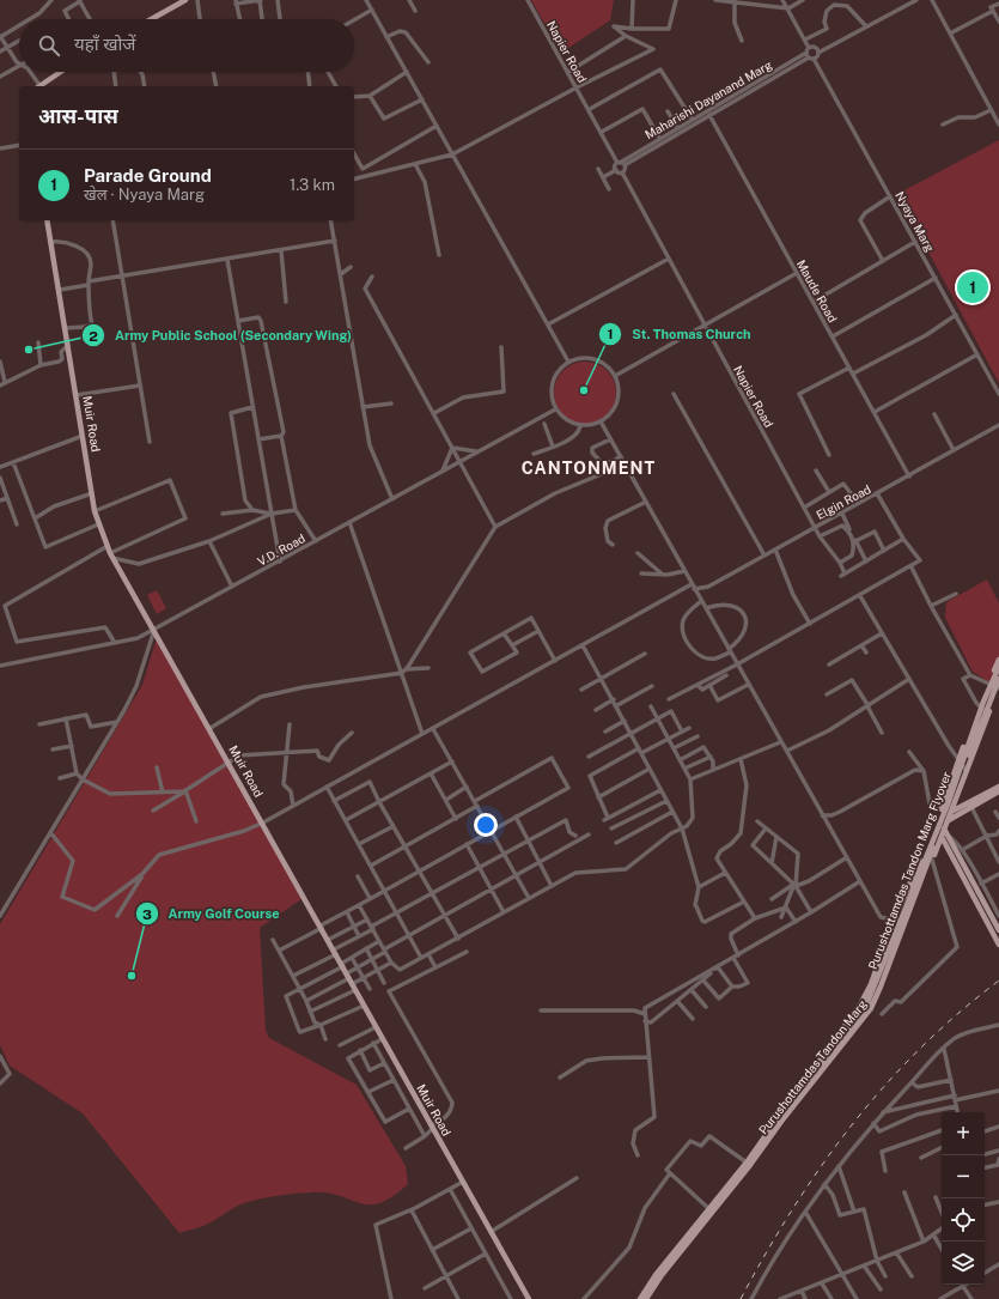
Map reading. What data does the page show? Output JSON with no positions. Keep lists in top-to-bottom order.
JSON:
{
  "streets": {
    "main road": ["Muir Road", "Purushottamdas Tandon Marg Flyover", "Purushottamdas Tandon Marg"],
    "street": [
      "Napier Road",
      "Maharishi Dayanand Marg",
      "Nyaya Marg",
      "Maude Road",
      "Elgin Road",
      "V.D. Road"
    ]
  },
  "crossings": [
    ["Napier Road", "Maharishi Dayanand Marg"],
    ["Napier Road", "Elgin Road"],
    ["Maharishi Dayanand Marg", "Maude Road"],
    ["Maude Road", "Elgin Road"],
    ["Muir Road", "Elgin Road"],
    ["Muir Road", "V.D. Road"],
    ["Purushottamdas Tandon Marg Flyover", "Purushottamdas Tandon Marg"]
  ],
  "districts": ["CANTONMENT"],
  "places": ["Army Public School (Secondary Wing)", "St. Thomas Church", "Army Golf Course"],
  "page": {
    "search": "यहाँ खोजें",
    "heading": "आस-पास",
    "list": [
      {
        "mark": "1",
        "name": "Parade Ground",
        "note": "खेल · Nyaya Marg",
        "value": "1.3 km"
      }
    ],
    "pins": "1",
    "map_buttons": ["+", "−"]
  }
}
